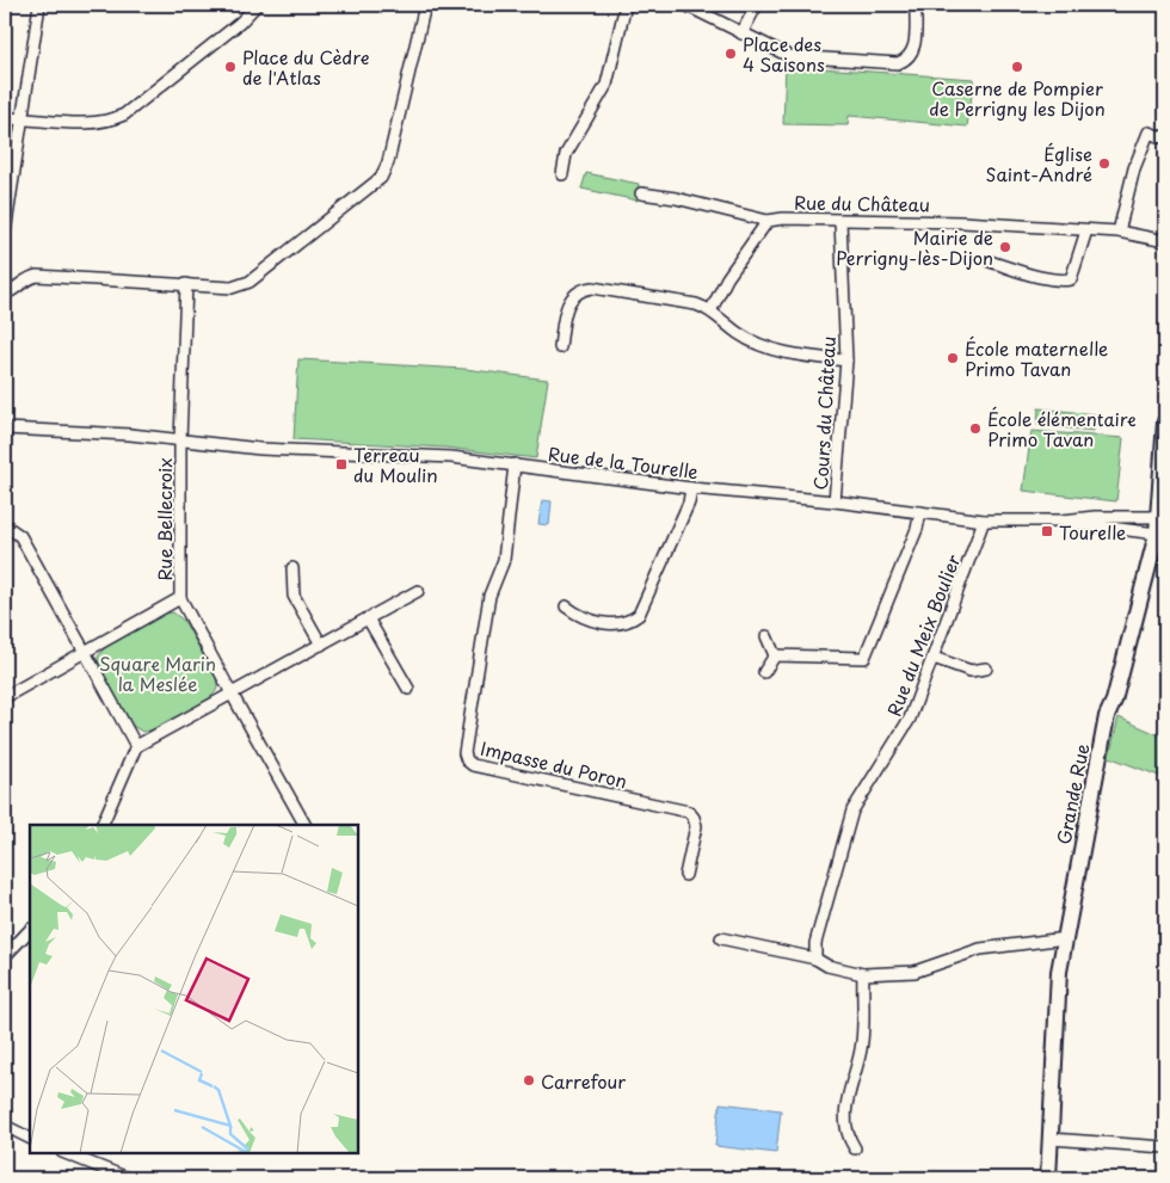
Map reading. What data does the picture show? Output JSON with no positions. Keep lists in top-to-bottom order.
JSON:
{
  "streets": {
    "main road": ["Grande Rue"],
    "street": [
      "Rue du Château",
      "Cours du Château",
      "Rue de la Tourelle",
      "Rue Bellecroix",
      "Rue du Meix Boulier",
      "Impasse du Poron"
    ]
  },
  "crossings": [
    ["Rue du Château", "Cours du Château"],
    ["Cours du Château", "Rue de la Tourelle"],
    ["Rue de la Tourelle", "Rue Bellecroix"],
    ["Rue de la Tourelle", "Rue du Meix Boulier"],
    ["Rue de la Tourelle", "Impasse du Poron"],
    ["Rue de la Tourelle", "Grande Rue"]
  ],
  "parks": ["Square Marin la Meslée"],
  "places": {
    "other": [
      "Place des 4 Saisons",
      "Place du Cèdre de l'Atlas",
      "Caserne de Pompier de Perrigny les Dijon",
      "Église Saint-André",
      "Mairie de Perrigny-lès-Dijon",
      "École maternelle Primo Tavan",
      "École élémentaire Primo Tavan",
      "Carrefour"
    ],
    "transit": ["Terreau du Moulin", "Tourelle"]
  }
}
